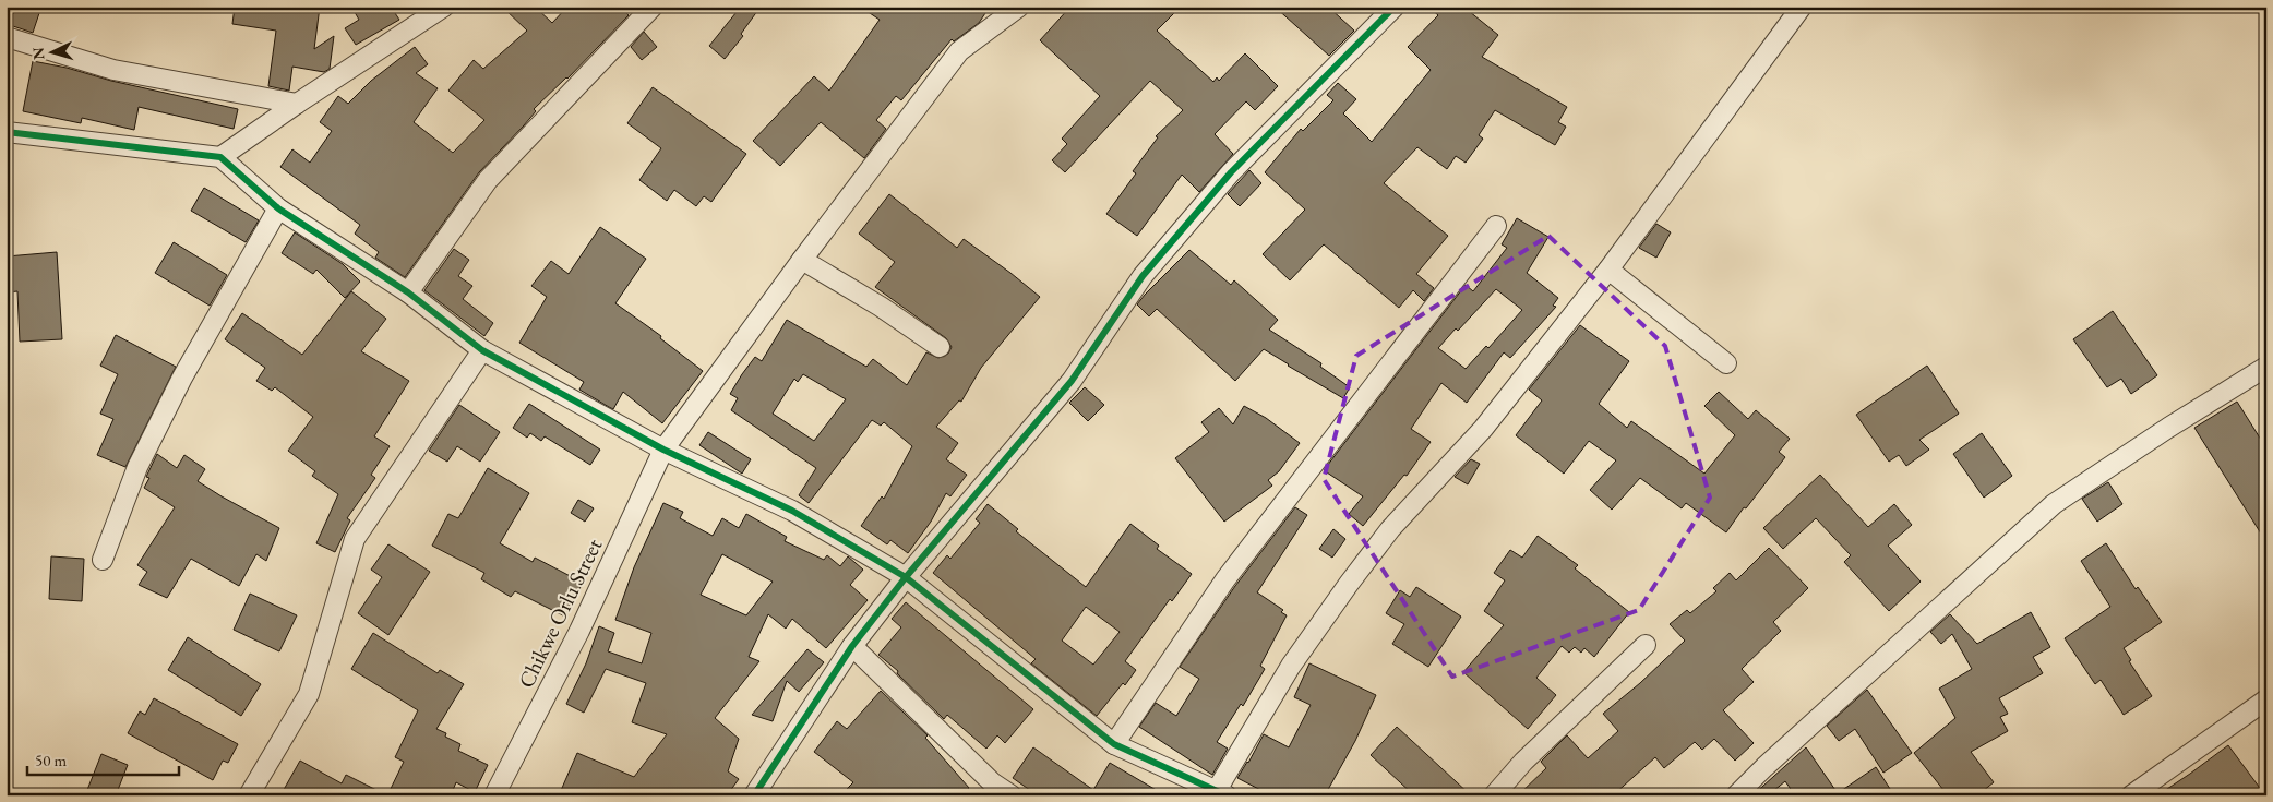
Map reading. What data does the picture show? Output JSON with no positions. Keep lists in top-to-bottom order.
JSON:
{
  "streets": {
    "street": ["Chikwe Orlu Street"]
  },
  "scale_bar": "50 m",
  "north": "left"
}
